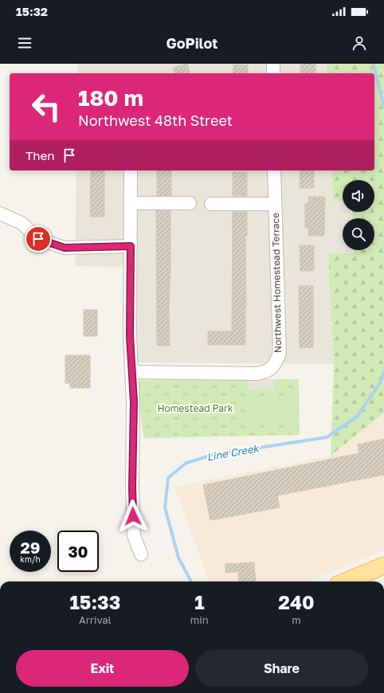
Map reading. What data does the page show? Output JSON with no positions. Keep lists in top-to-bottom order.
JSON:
{
  "streets": {
    "street": ["Northwest Homestead Terrace"]
  },
  "water": ["Line Creek"],
  "parks": ["Homestead Park"],
  "page": {
    "status": "15:32",
    "header": "GoPilot",
    "turn": ["180 m", "Northwest 48th Street"],
    "then": "Then",
    "speed": "29 km/h",
    "limit": "30",
    "eta": [
      "15:33",
      "Arrival",
      "1",
      "min",
      "240",
      "m"
    ],
    "buttons": ["Exit", "Share"]
  }
}
